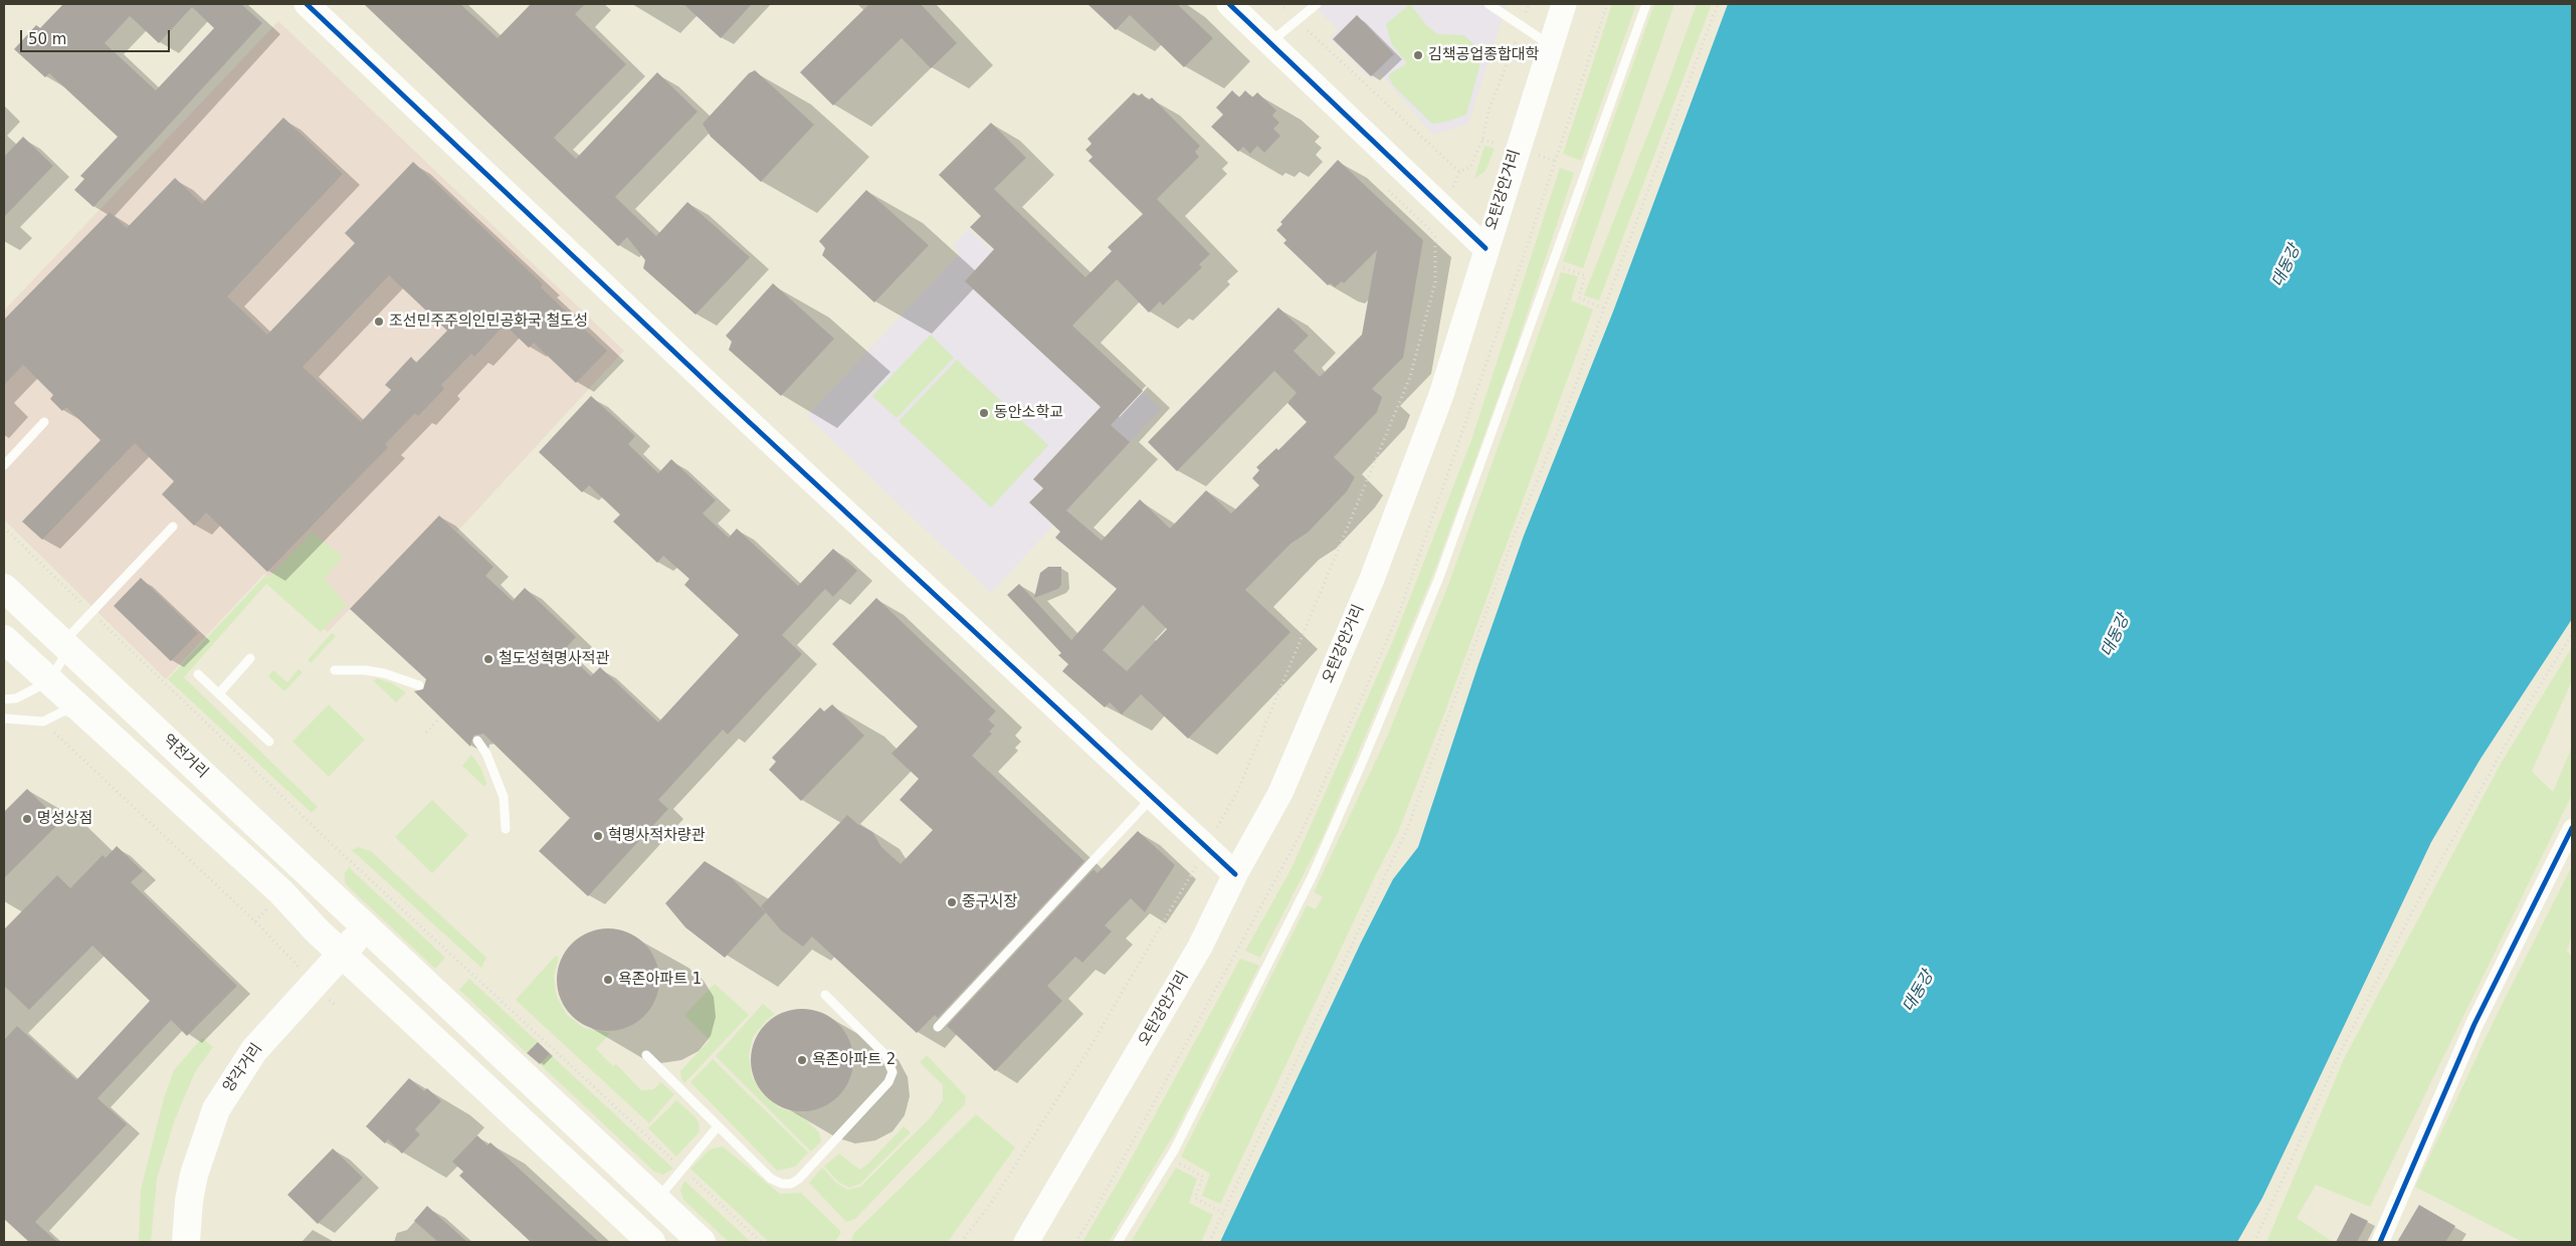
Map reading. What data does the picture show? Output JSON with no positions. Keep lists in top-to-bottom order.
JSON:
{
  "streets": {
    "main road": ["역전거리", "양각거리"],
    "street": ["오탄강안거리"]
  },
  "crossings": [
    ["역전거리", "양각거리"]
  ],
  "water": ["대동강"],
  "places": [
    "김책공업종합대학",
    "조선민주주의인민공화국 철도성",
    "동안소학교",
    "철도성혁명사적관",
    "명성상점",
    "혁명사적차량관",
    "중구시장",
    "욕존아파트 1",
    "욕존아파트 2"
  ],
  "scale_bar": "50 m"
}
